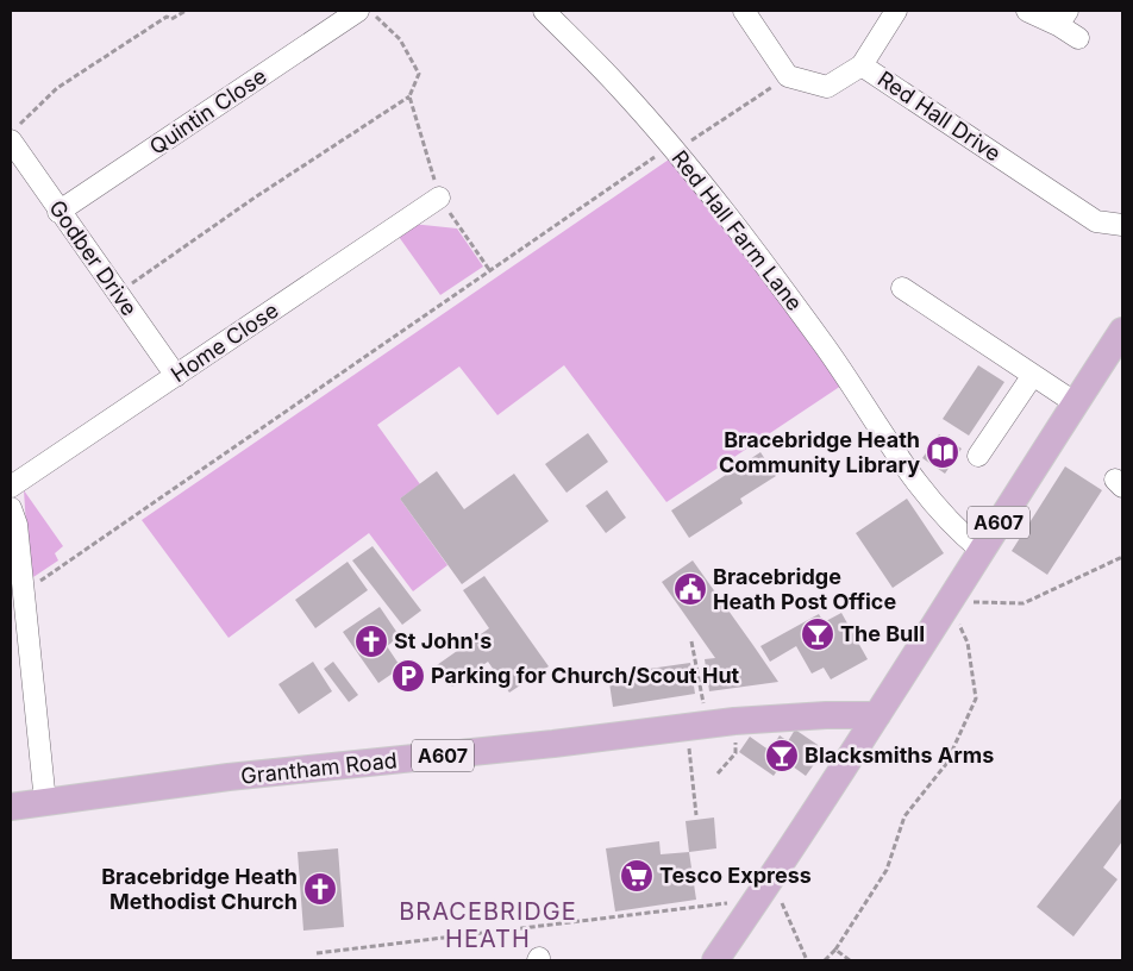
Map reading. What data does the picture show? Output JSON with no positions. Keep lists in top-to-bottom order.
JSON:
{
  "streets": {
    "main road": ["A607", "Grantham Road"],
    "street": [
      "Quintin Close",
      "Red Hall Drive",
      "Red Hall Farm Lane",
      "Godber Drive",
      "Home Close"
    ]
  },
  "crossings": [
    ["Quintin Close", "Godber Drive"],
    ["Red Hall Farm Lane", "A607"],
    ["Godber Drive", "Home Close"],
    ["A607", "Grantham Road"]
  ],
  "districts": ["BRACEBRIDGE HEATH"],
  "places": {
    "library": ["Bracebridge Heath Community Library"],
    "public building": ["Bracebridge Heath Post Office"],
    "bar": ["The Bull", "Blacksmiths Arms"],
    "church": ["St John's", "Bracebridge Heath Methodist Church"],
    "parking": ["Parking for Church/Scout Hut"],
    "supermarket": ["Tesco Express"]
  }
}
